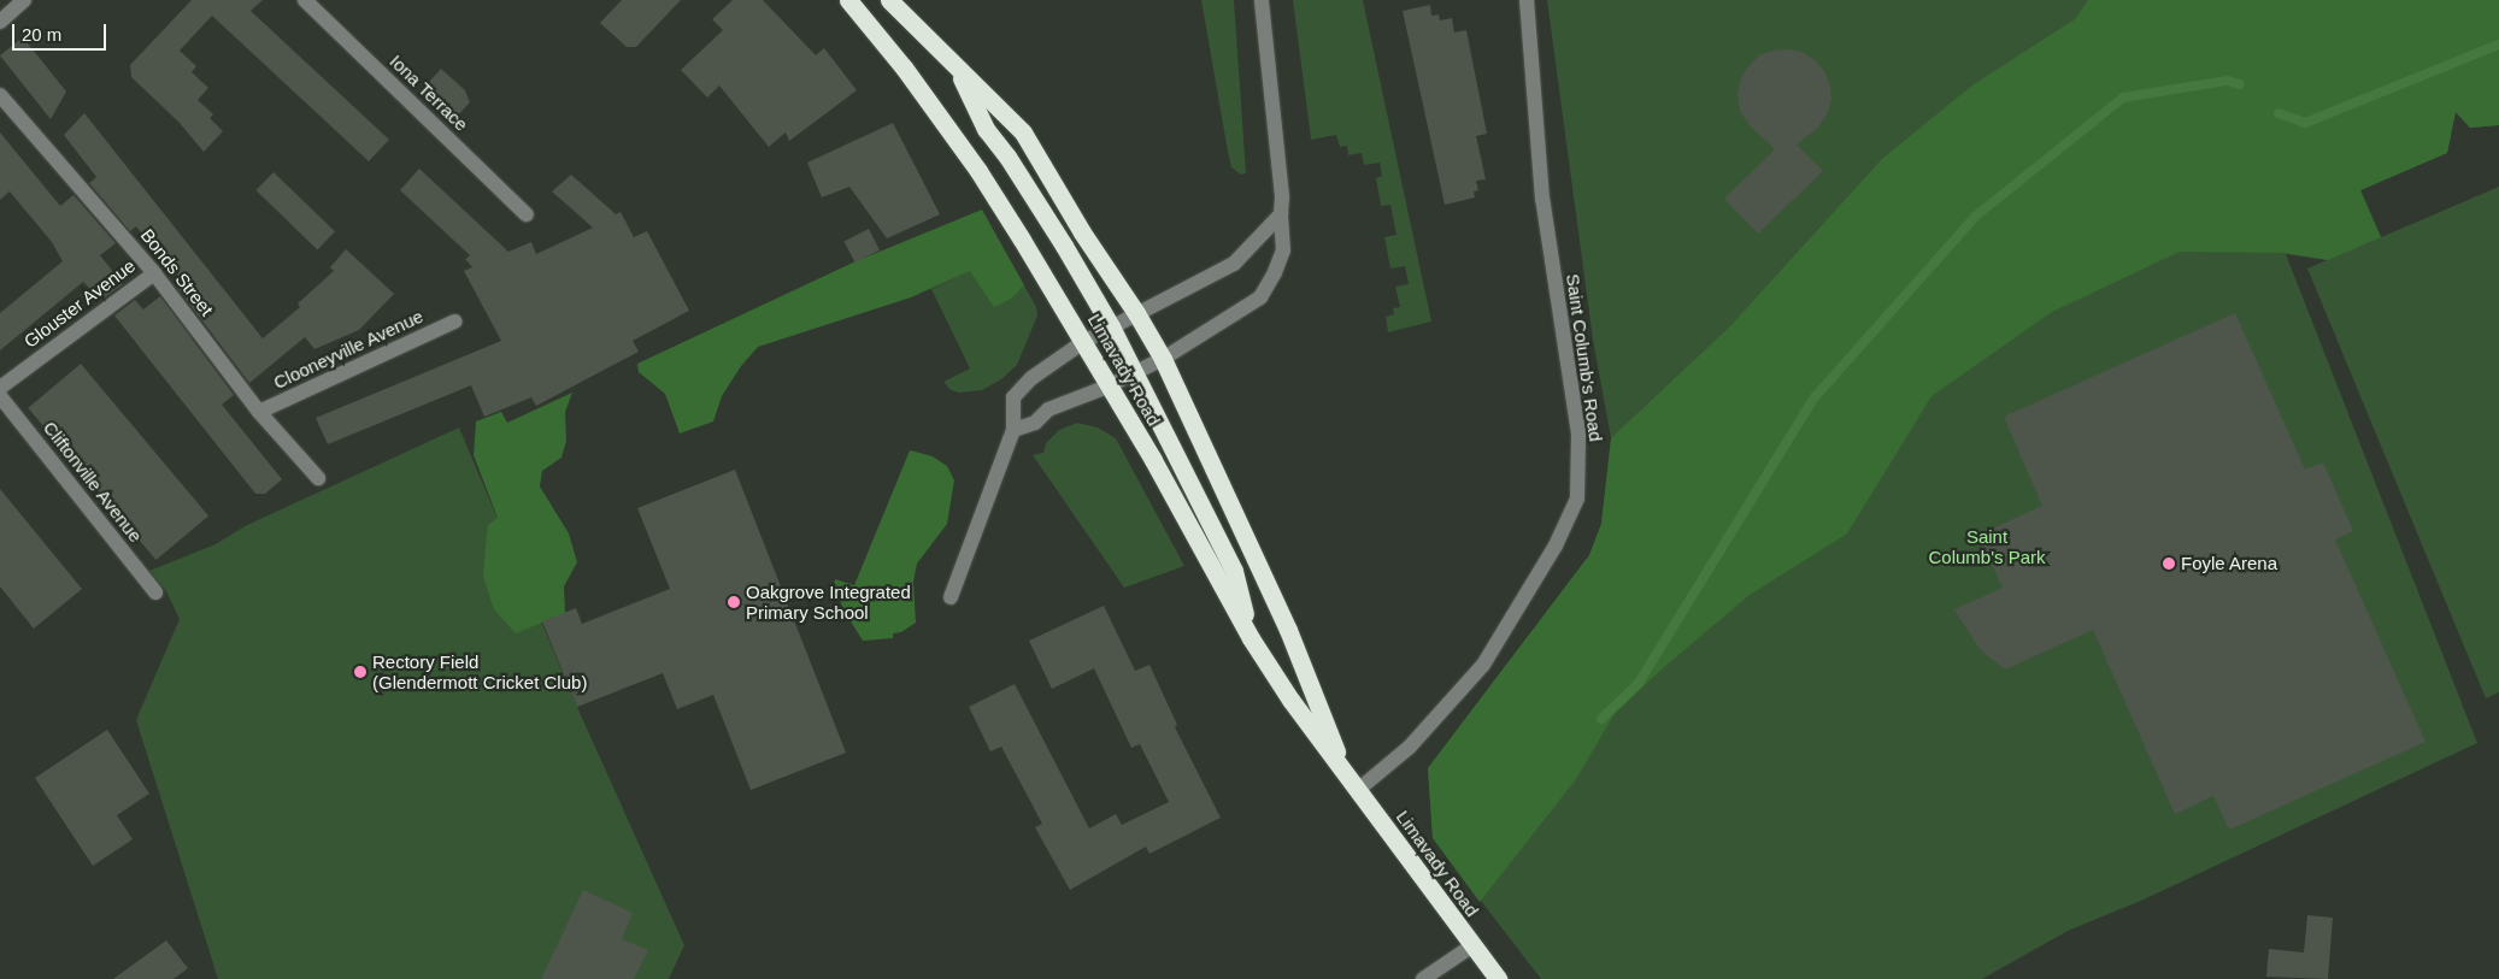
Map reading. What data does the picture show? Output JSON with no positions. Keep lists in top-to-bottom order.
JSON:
{
  "streets": {
    "highway": ["Limavady Road"],
    "street": [
      "Iona Terrace",
      "Bonds Street",
      "Glouster Avenue",
      "Clooneyville Avenue",
      "Saint Columb's Road",
      "Cliftonville Avenue"
    ]
  },
  "crossings": [
    ["Bonds Street", "Glouster Avenue"],
    ["Bonds Street", "Clooneyville Avenue"],
    ["Saint Columb's Road", "Limavady Road"]
  ],
  "parks": ["Saint Columb's Park"],
  "places": ["Foyle Arena", "Oakgrove Integrated Primary School", "Rectory Field (Glendermott Cricket Club)"],
  "scale_bar": "20 m"
}
